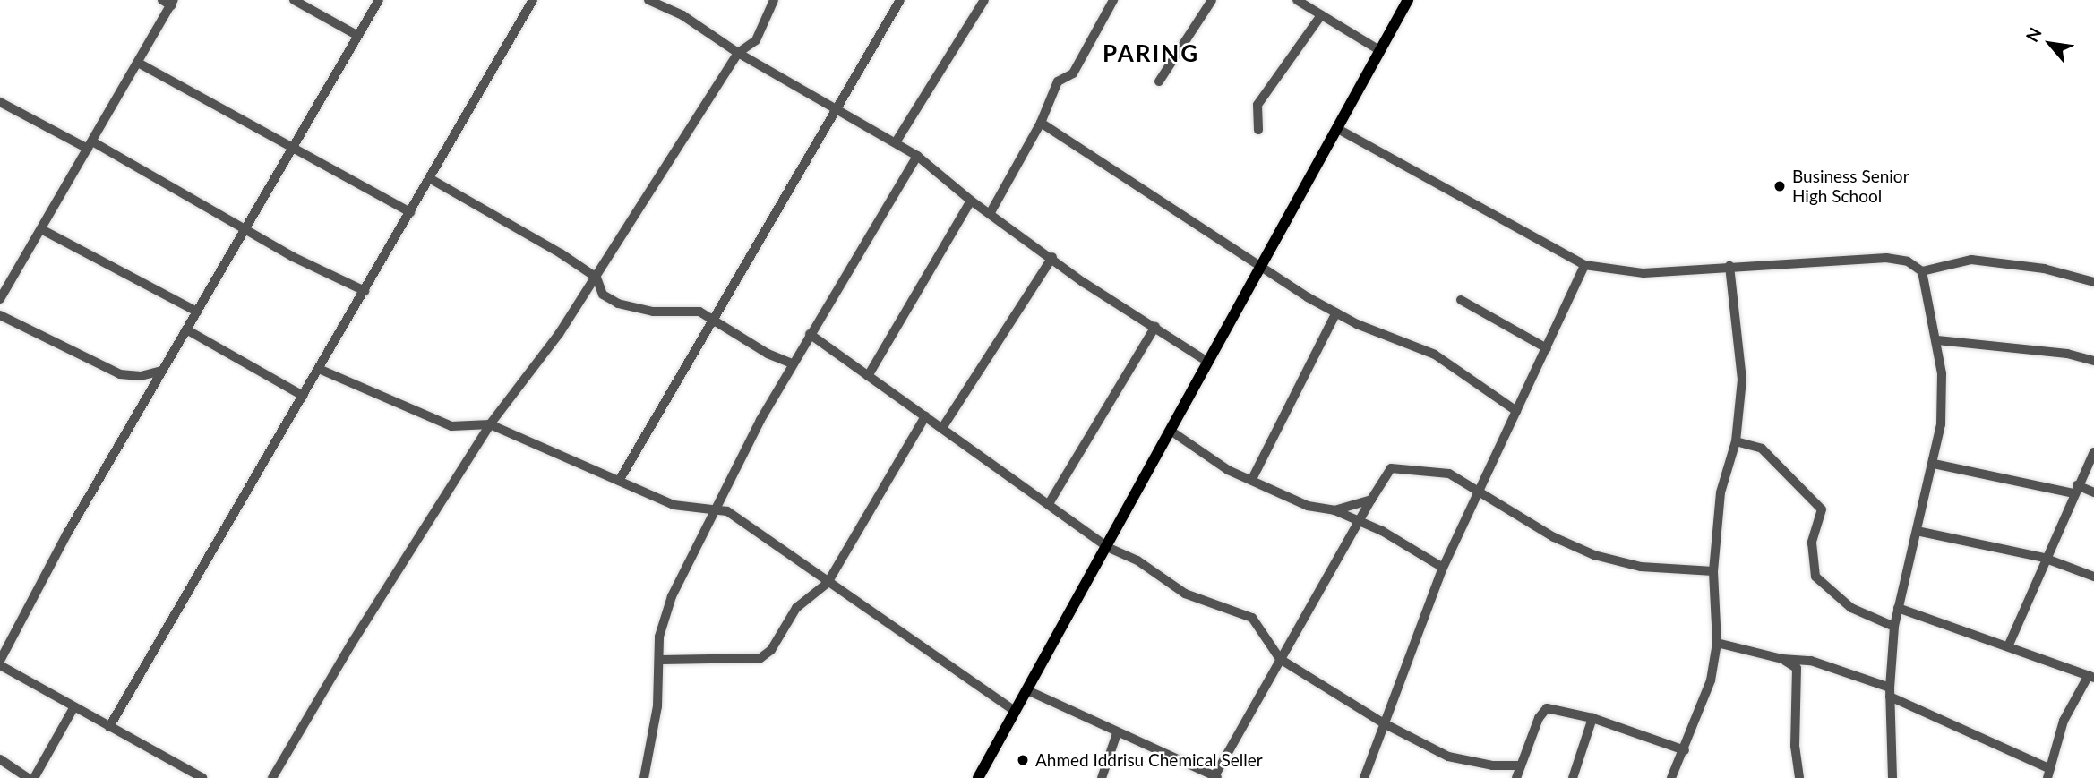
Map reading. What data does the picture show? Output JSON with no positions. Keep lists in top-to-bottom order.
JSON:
{
  "districts": ["PARING"],
  "places": ["Business Senior High School", "Ahmed Iddrisu Chemical Seller"],
  "north": "top left"
}
